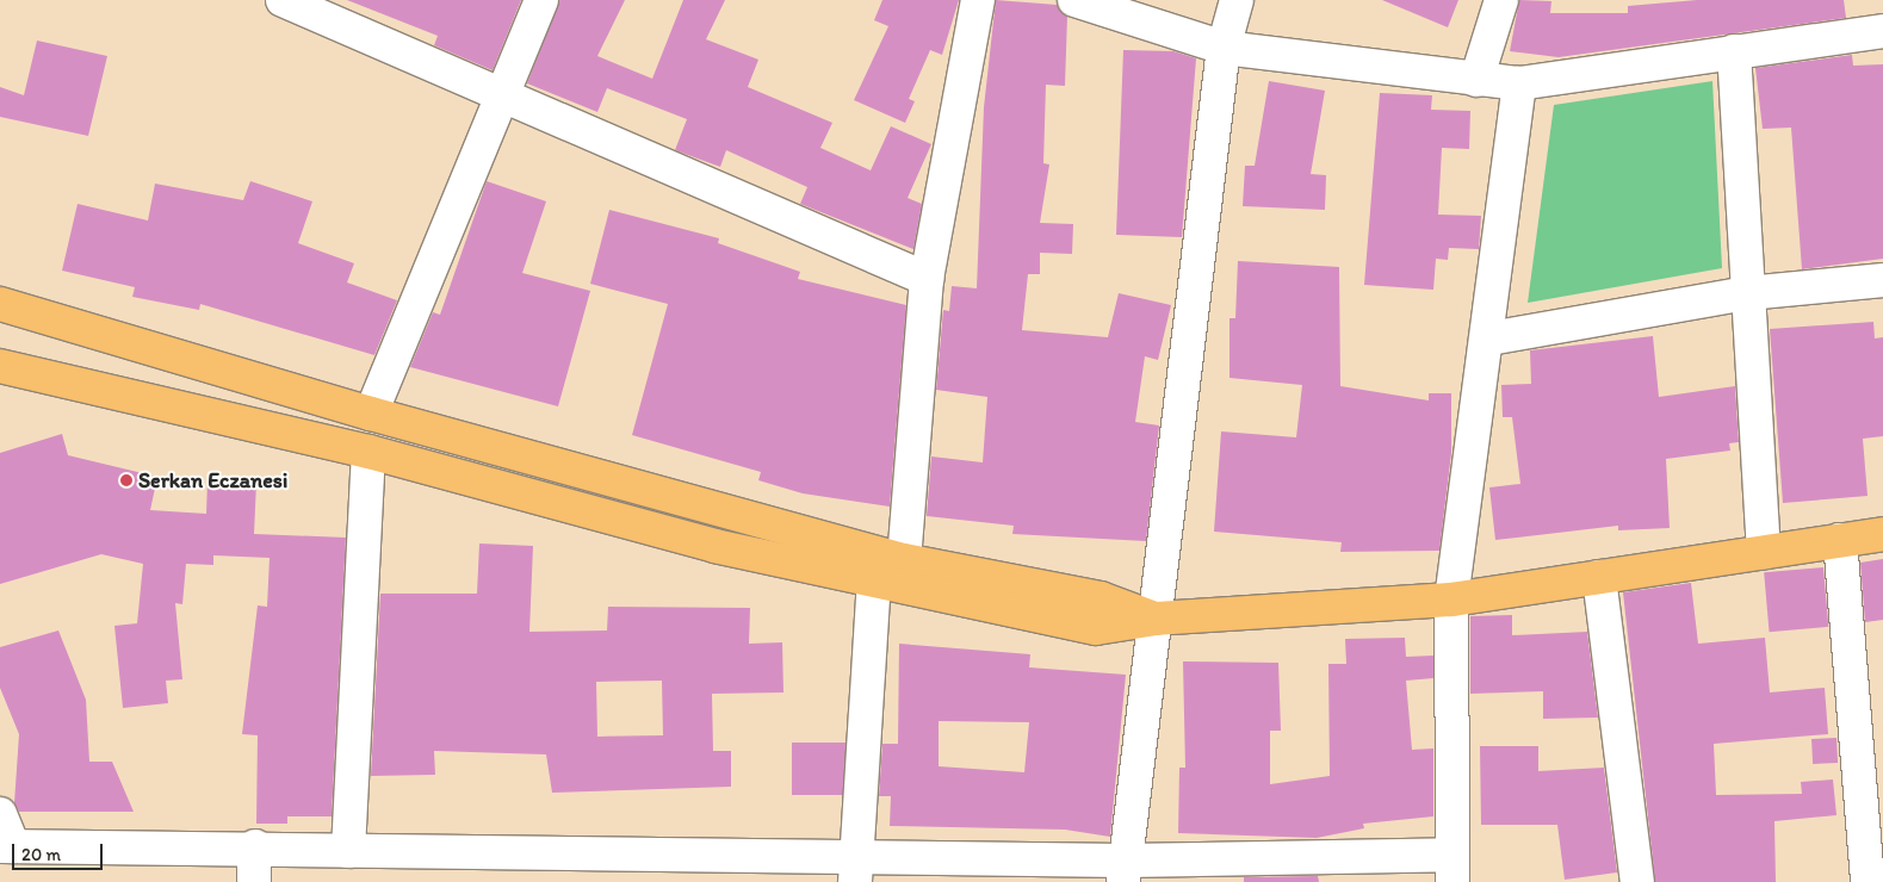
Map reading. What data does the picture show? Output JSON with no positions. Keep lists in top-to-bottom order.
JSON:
{
  "places": ["Serkan Eczanesi"],
  "scale_bar": "20 m"
}
